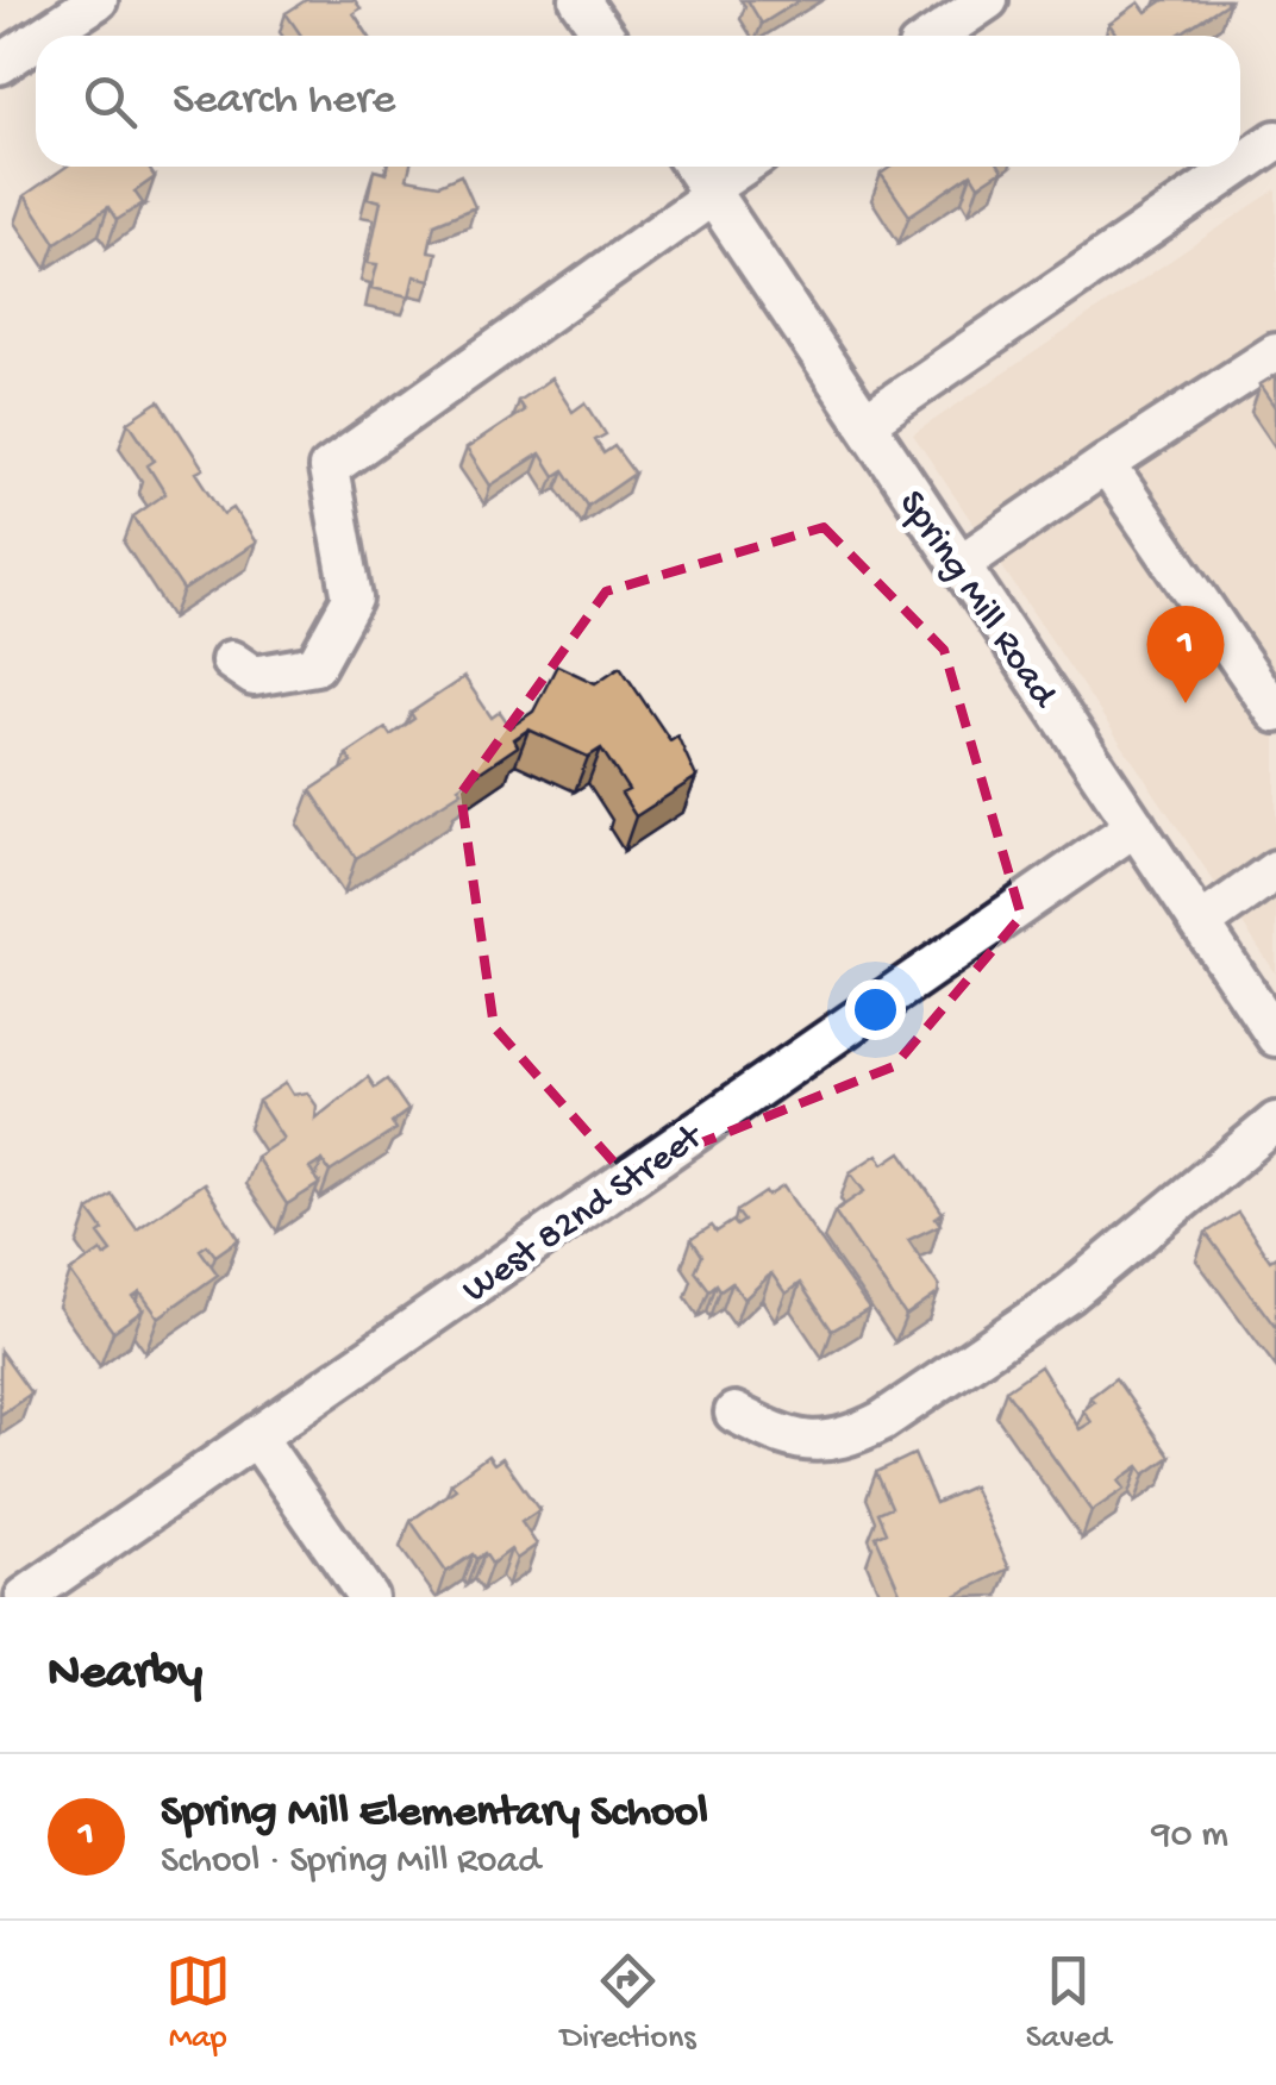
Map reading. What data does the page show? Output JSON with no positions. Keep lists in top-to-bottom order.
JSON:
{
  "streets": {
    "street": ["Spring Mill Road", "West 82nd Street"]
  },
  "crossings": [
    ["Spring Mill Road", "West 82nd Street"]
  ],
  "page": {
    "search": "Search here",
    "pins": "1",
    "heading": "Nearby",
    "list": [
      {
        "mark": "1",
        "name": "Spring Mill Elementary School",
        "note": "School · Spring Mill Road",
        "value": "90 m"
      }
    ],
    "nav": ["Map", "Directions", "Saved"]
  }
}
